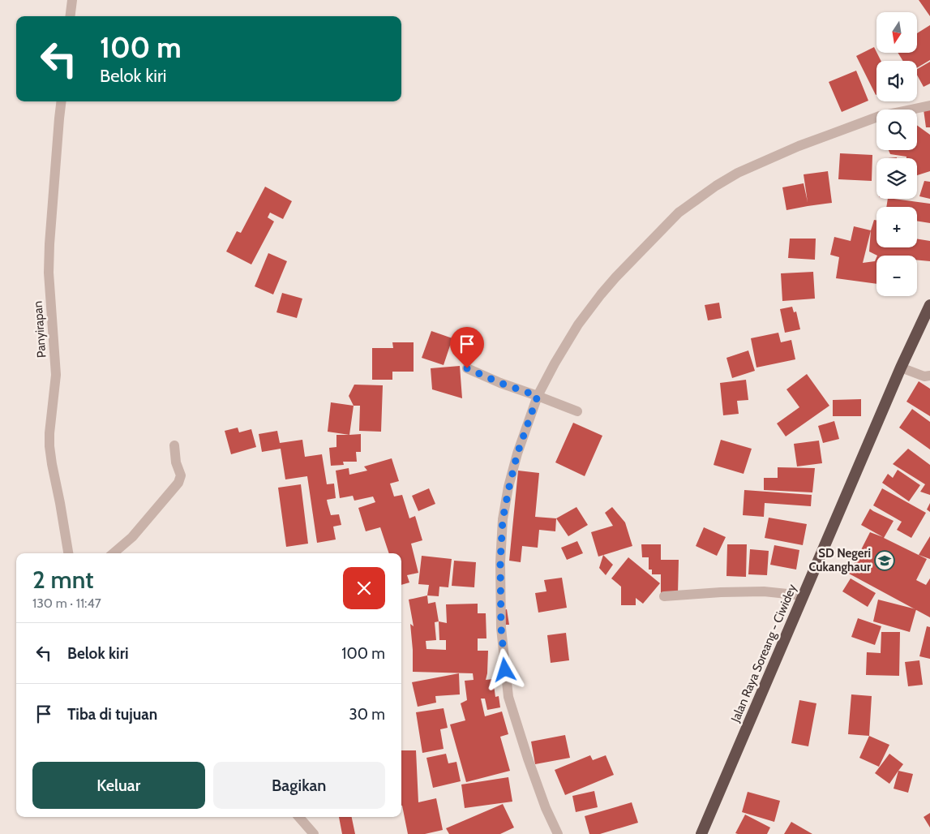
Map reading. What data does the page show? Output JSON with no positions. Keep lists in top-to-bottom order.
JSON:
{
  "streets": {
    "highway": ["Jalan Raya Soreang - Ciwidey"],
    "street": ["Panyirapan"]
  },
  "places": {
    "school or university": ["SD Negeri Cukanghaur"]
  },
  "north": "bottom",
  "page": {
    "map_buttons": ["+", "−"],
    "turn": ["100 m", "Belok kiri"],
    "heading": ["2 mnt", "130 m · 11:47"],
    "list": [
      {
        "name": "Belok kiri",
        "value": "100 m"
      },
      {
        "name": "Tiba di tujuan",
        "value": "30 m"
      }
    ],
    "buttons": ["Keluar", "Bagikan"]
  }
}
